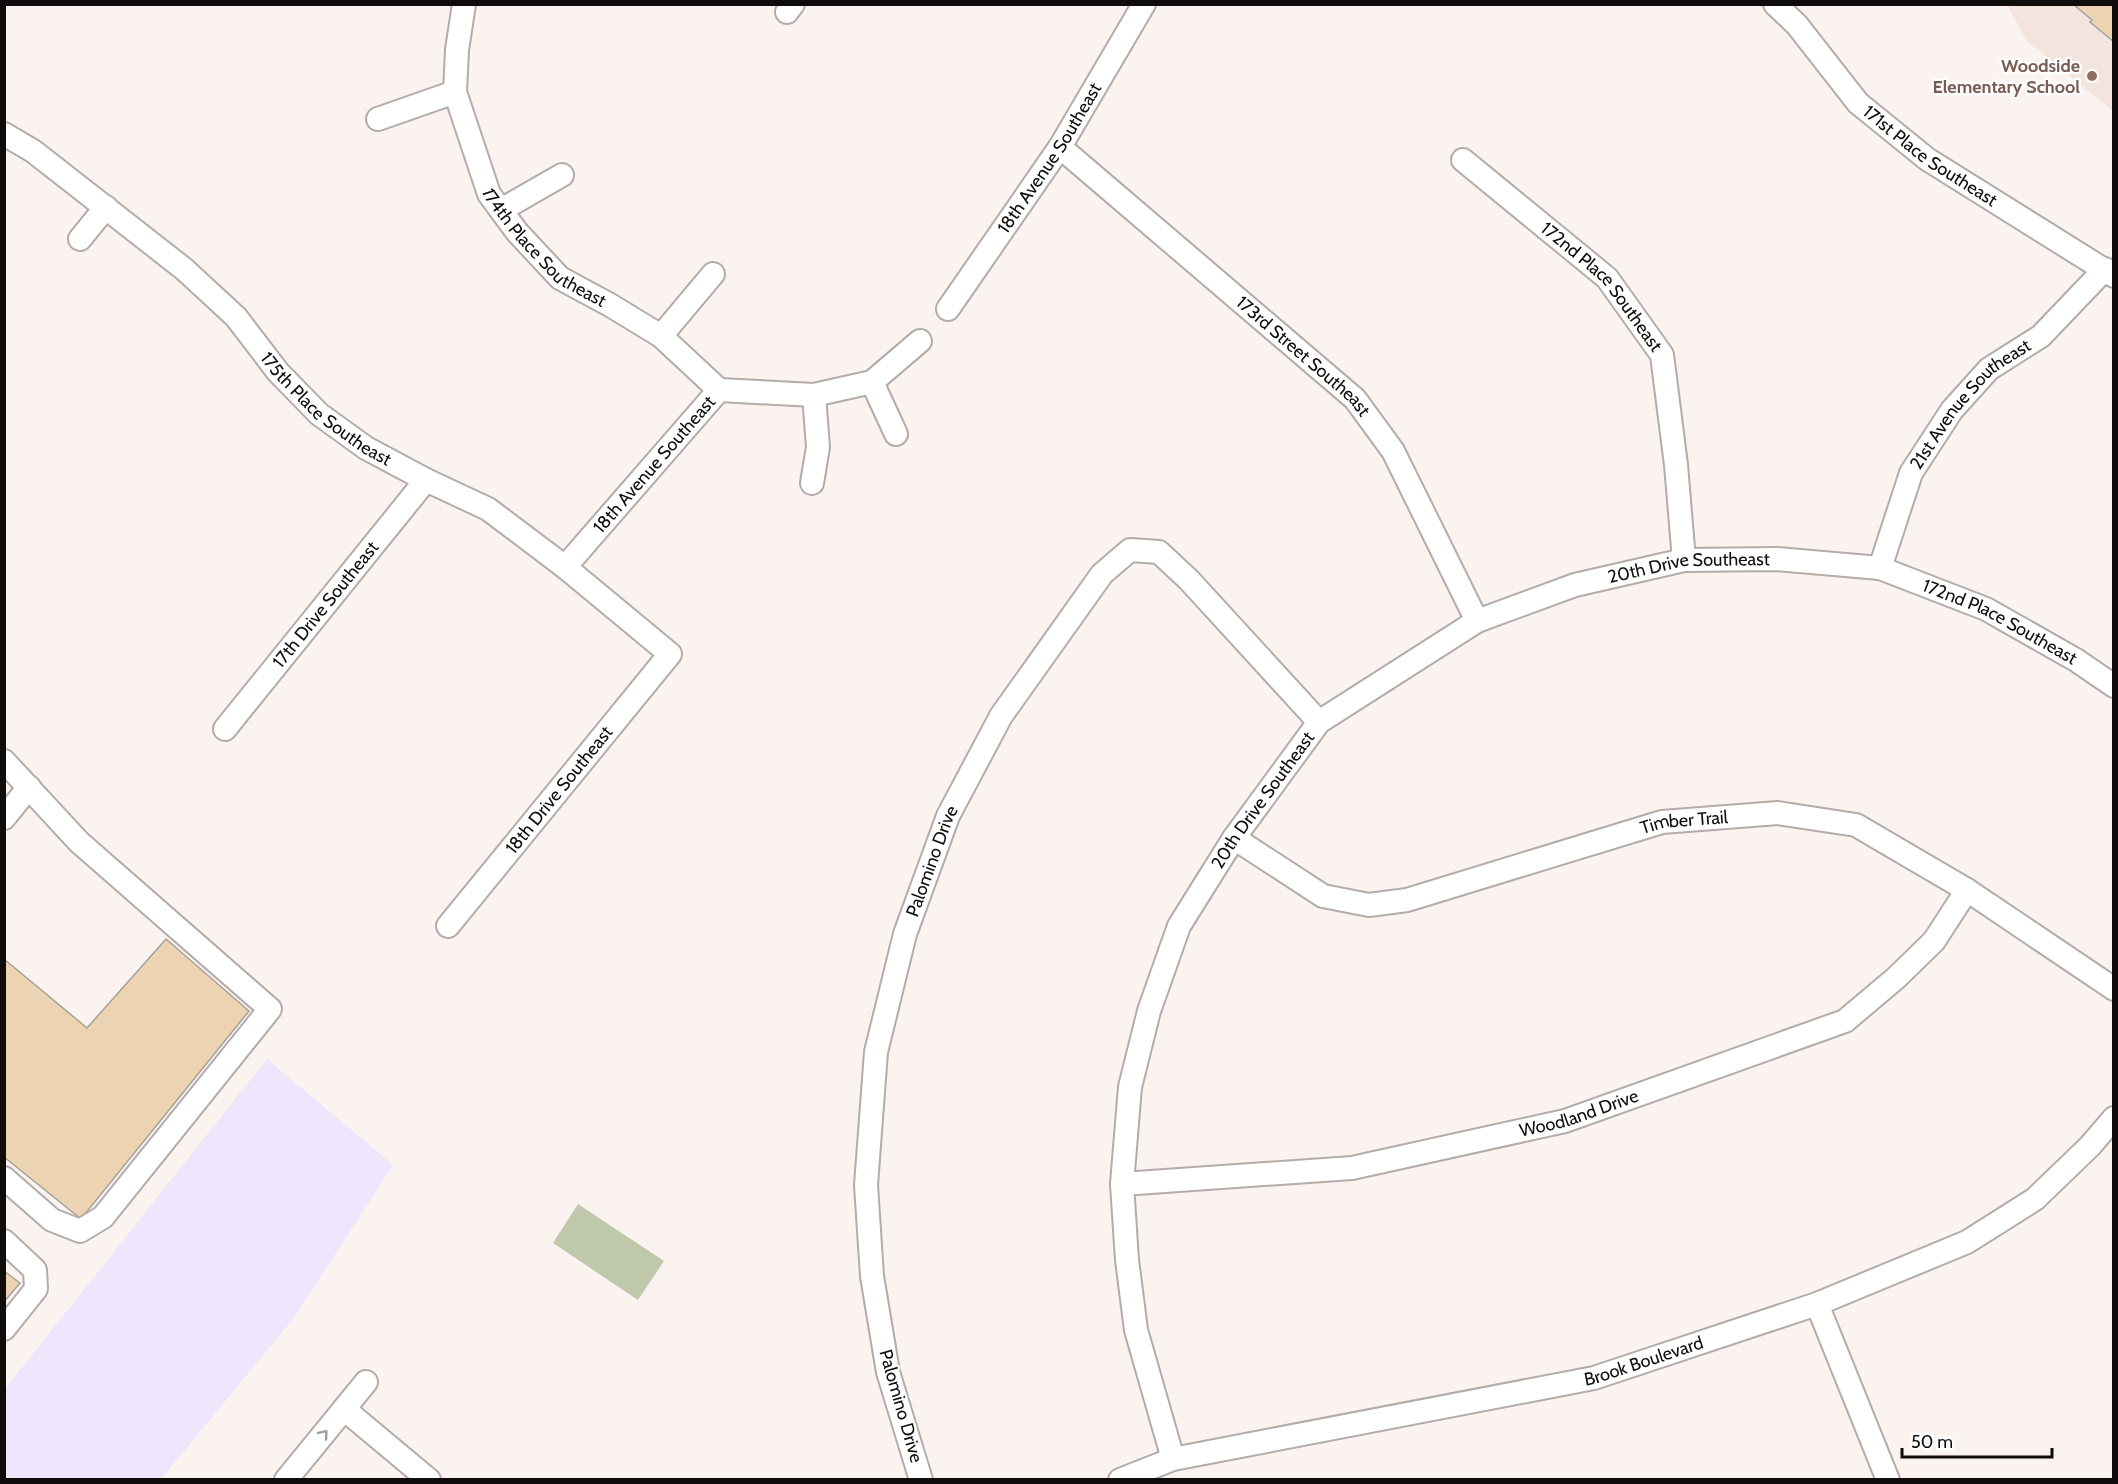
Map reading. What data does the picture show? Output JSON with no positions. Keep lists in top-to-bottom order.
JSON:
{
  "streets": {
    "street": [
      "171st Place Southeast",
      "18th Avenue Southeast",
      "174th Place Southeast",
      "172nd Place Southeast",
      "173rd Street Southeast",
      "175th Place Southeast",
      "21st Avenue Southeast",
      "20th Drive Southeast",
      "17th Drive Southeast",
      "18th Drive Southeast",
      "Timber Trail",
      "Palomino Drive",
      "Woodland Drive",
      "Brook Boulevard"
    ]
  },
  "crossings": [
    ["171st Place Southeast", "21st Avenue Southeast"],
    ["18th Avenue Southeast", "174th Place Southeast"],
    ["18th Avenue Southeast", "173rd Street Southeast"],
    ["18th Avenue Southeast", "175th Place Southeast"],
    ["172nd Place Southeast", "21st Avenue Southeast"],
    ["172nd Place Southeast", "20th Drive Southeast"],
    ["173rd Street Southeast", "20th Drive Southeast"],
    ["175th Place Southeast", "17th Drive Southeast"],
    ["175th Place Southeast", "18th Drive Southeast"],
    ["21st Avenue Southeast", "20th Drive Southeast"],
    ["20th Drive Southeast", "Timber Trail"],
    ["20th Drive Southeast", "Palomino Drive"],
    ["20th Drive Southeast", "Woodland Drive"],
    ["20th Drive Southeast", "Brook Boulevard"],
    ["Timber Trail", "Woodland Drive"]
  ],
  "places": ["Woodside Elementary School"],
  "scale_bar": "50 m"
}
